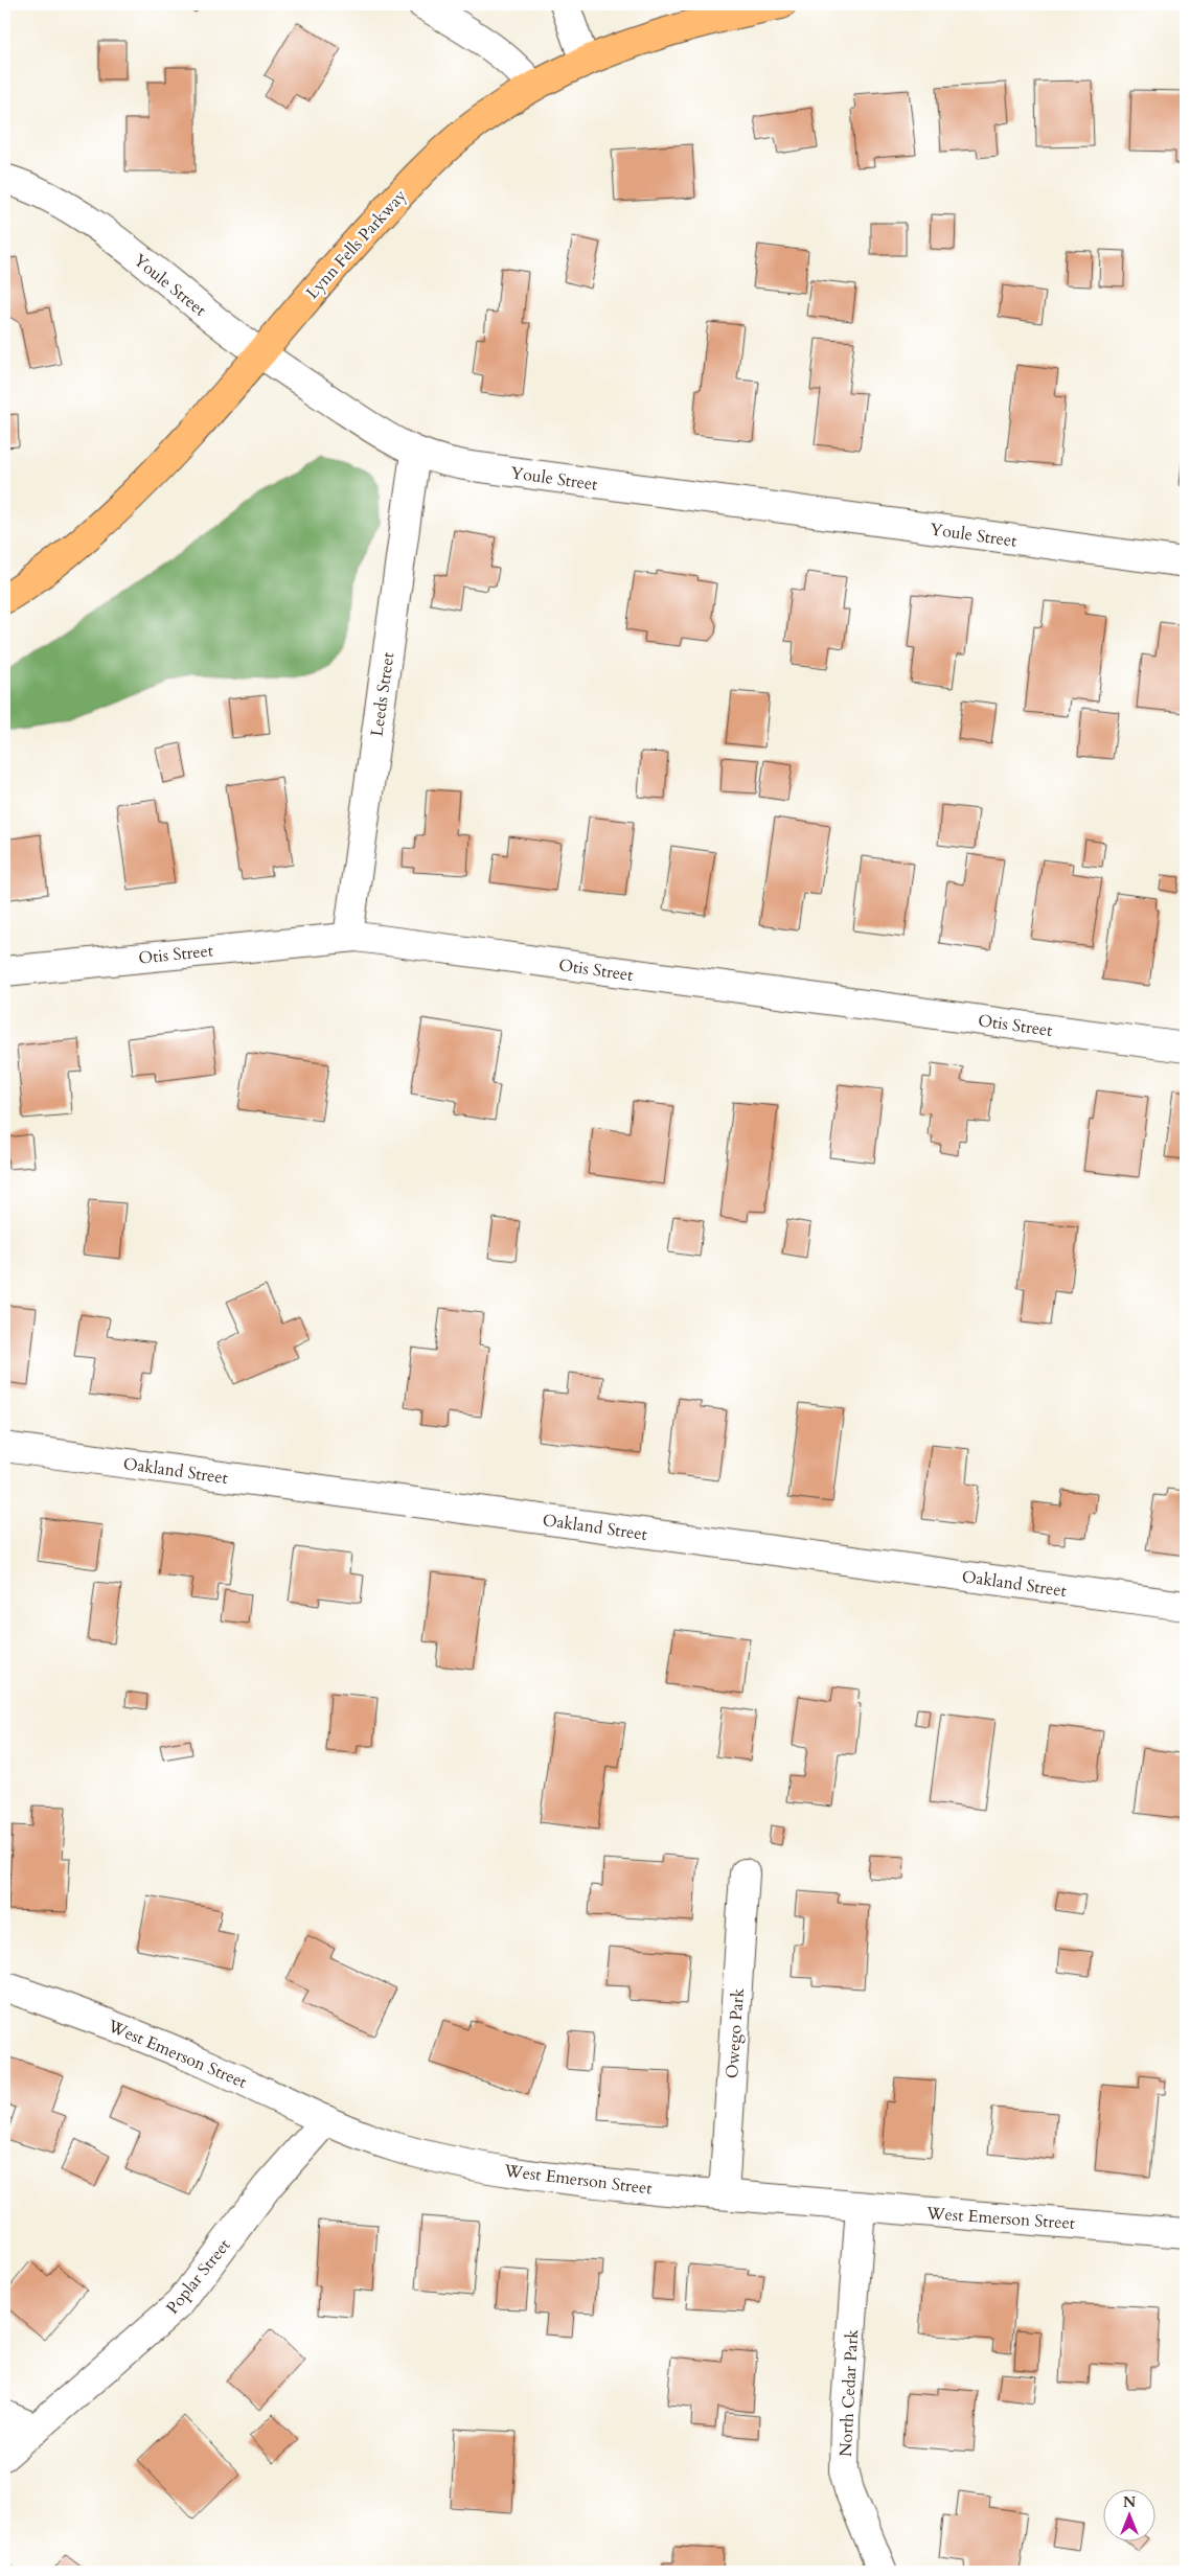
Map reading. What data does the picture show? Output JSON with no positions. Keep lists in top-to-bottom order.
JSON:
{
  "streets": {
    "main road": ["Lynn Fells Parkway"],
    "street": [
      "Youle Street",
      "Leeds Street",
      "Otis Street",
      "Oakland Street",
      "Owego Park",
      "West Emerson Street",
      "Poplar Street",
      "North Cedar Park"
    ]
  },
  "crossings": [
    ["Lynn Fells Parkway", "Youle Street"],
    ["Youle Street", "Leeds Street"],
    ["Leeds Street", "Otis Street"],
    ["Owego Park", "West Emerson Street"],
    ["West Emerson Street", "Poplar Street"],
    ["West Emerson Street", "North Cedar Park"]
  ],
  "north": "top"
}
